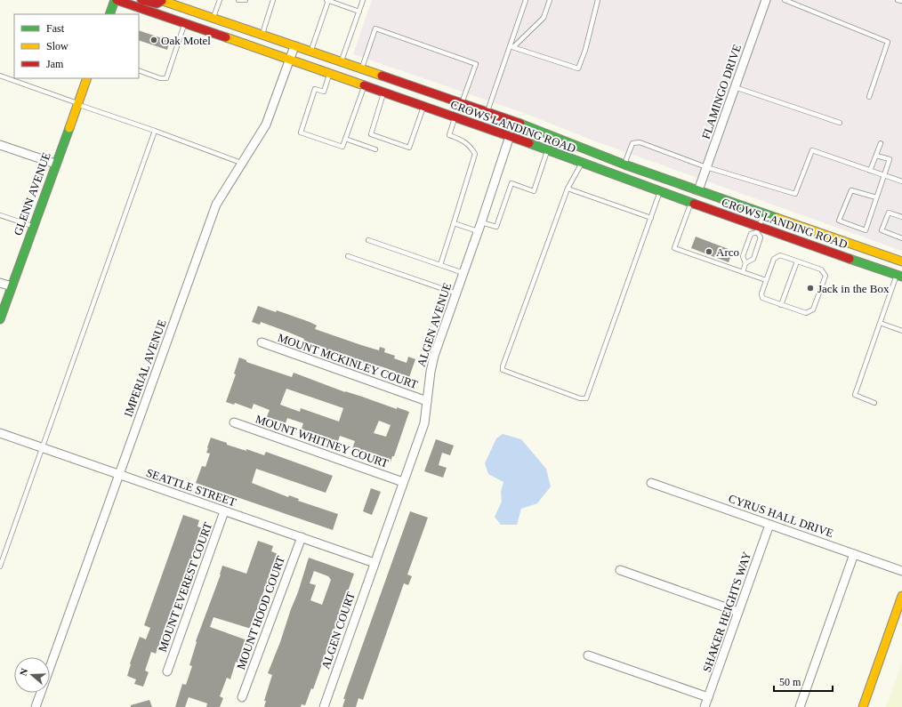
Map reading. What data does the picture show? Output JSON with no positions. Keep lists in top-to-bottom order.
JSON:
{
  "streets": {
    "main road": ["CROWS LANDING ROAD", "GLENN AVENUE"],
    "street": [
      "FLAMINGO DRIVE",
      "ALGEN AVENUE",
      "MOUNT MCKINLEY COURT",
      "IMPERIAL AVENUE",
      "MOUNT WHITNEY COURT",
      "SEATTLE STREET",
      "CYRUS HALL DRIVE",
      "MOUNT EVEREST COURT",
      "SHAKER HEIGHTS WAY",
      "MOUNT HOOD COURT",
      "ALGEN COURT"
    ]
  },
  "crossings": [
    ["FLAMINGO DRIVE", "CROWS LANDING ROAD"],
    ["CROWS LANDING ROAD", "ALGEN AVENUE"],
    ["CROWS LANDING ROAD", "IMPERIAL AVENUE"],
    ["ALGEN AVENUE", "MOUNT MCKINLEY COURT"],
    ["ALGEN AVENUE", "MOUNT WHITNEY COURT"],
    ["ALGEN AVENUE", "SEATTLE STREET"],
    ["ALGEN AVENUE", "ALGEN COURT"],
    ["IMPERIAL AVENUE", "SEATTLE STREET"],
    ["SEATTLE STREET", "MOUNT EVEREST COURT"],
    ["SEATTLE STREET", "MOUNT HOOD COURT"],
    ["SEATTLE STREET", "ALGEN COURT"],
    ["CYRUS HALL DRIVE", "SHAKER HEIGHTS WAY"]
  ],
  "places": ["Oak Motel", "Arco", "Jack in the Box"],
  "legend": ["Fast", "Slow", "Jam"],
  "scale_bar": "50 m",
  "north": "left"
}
